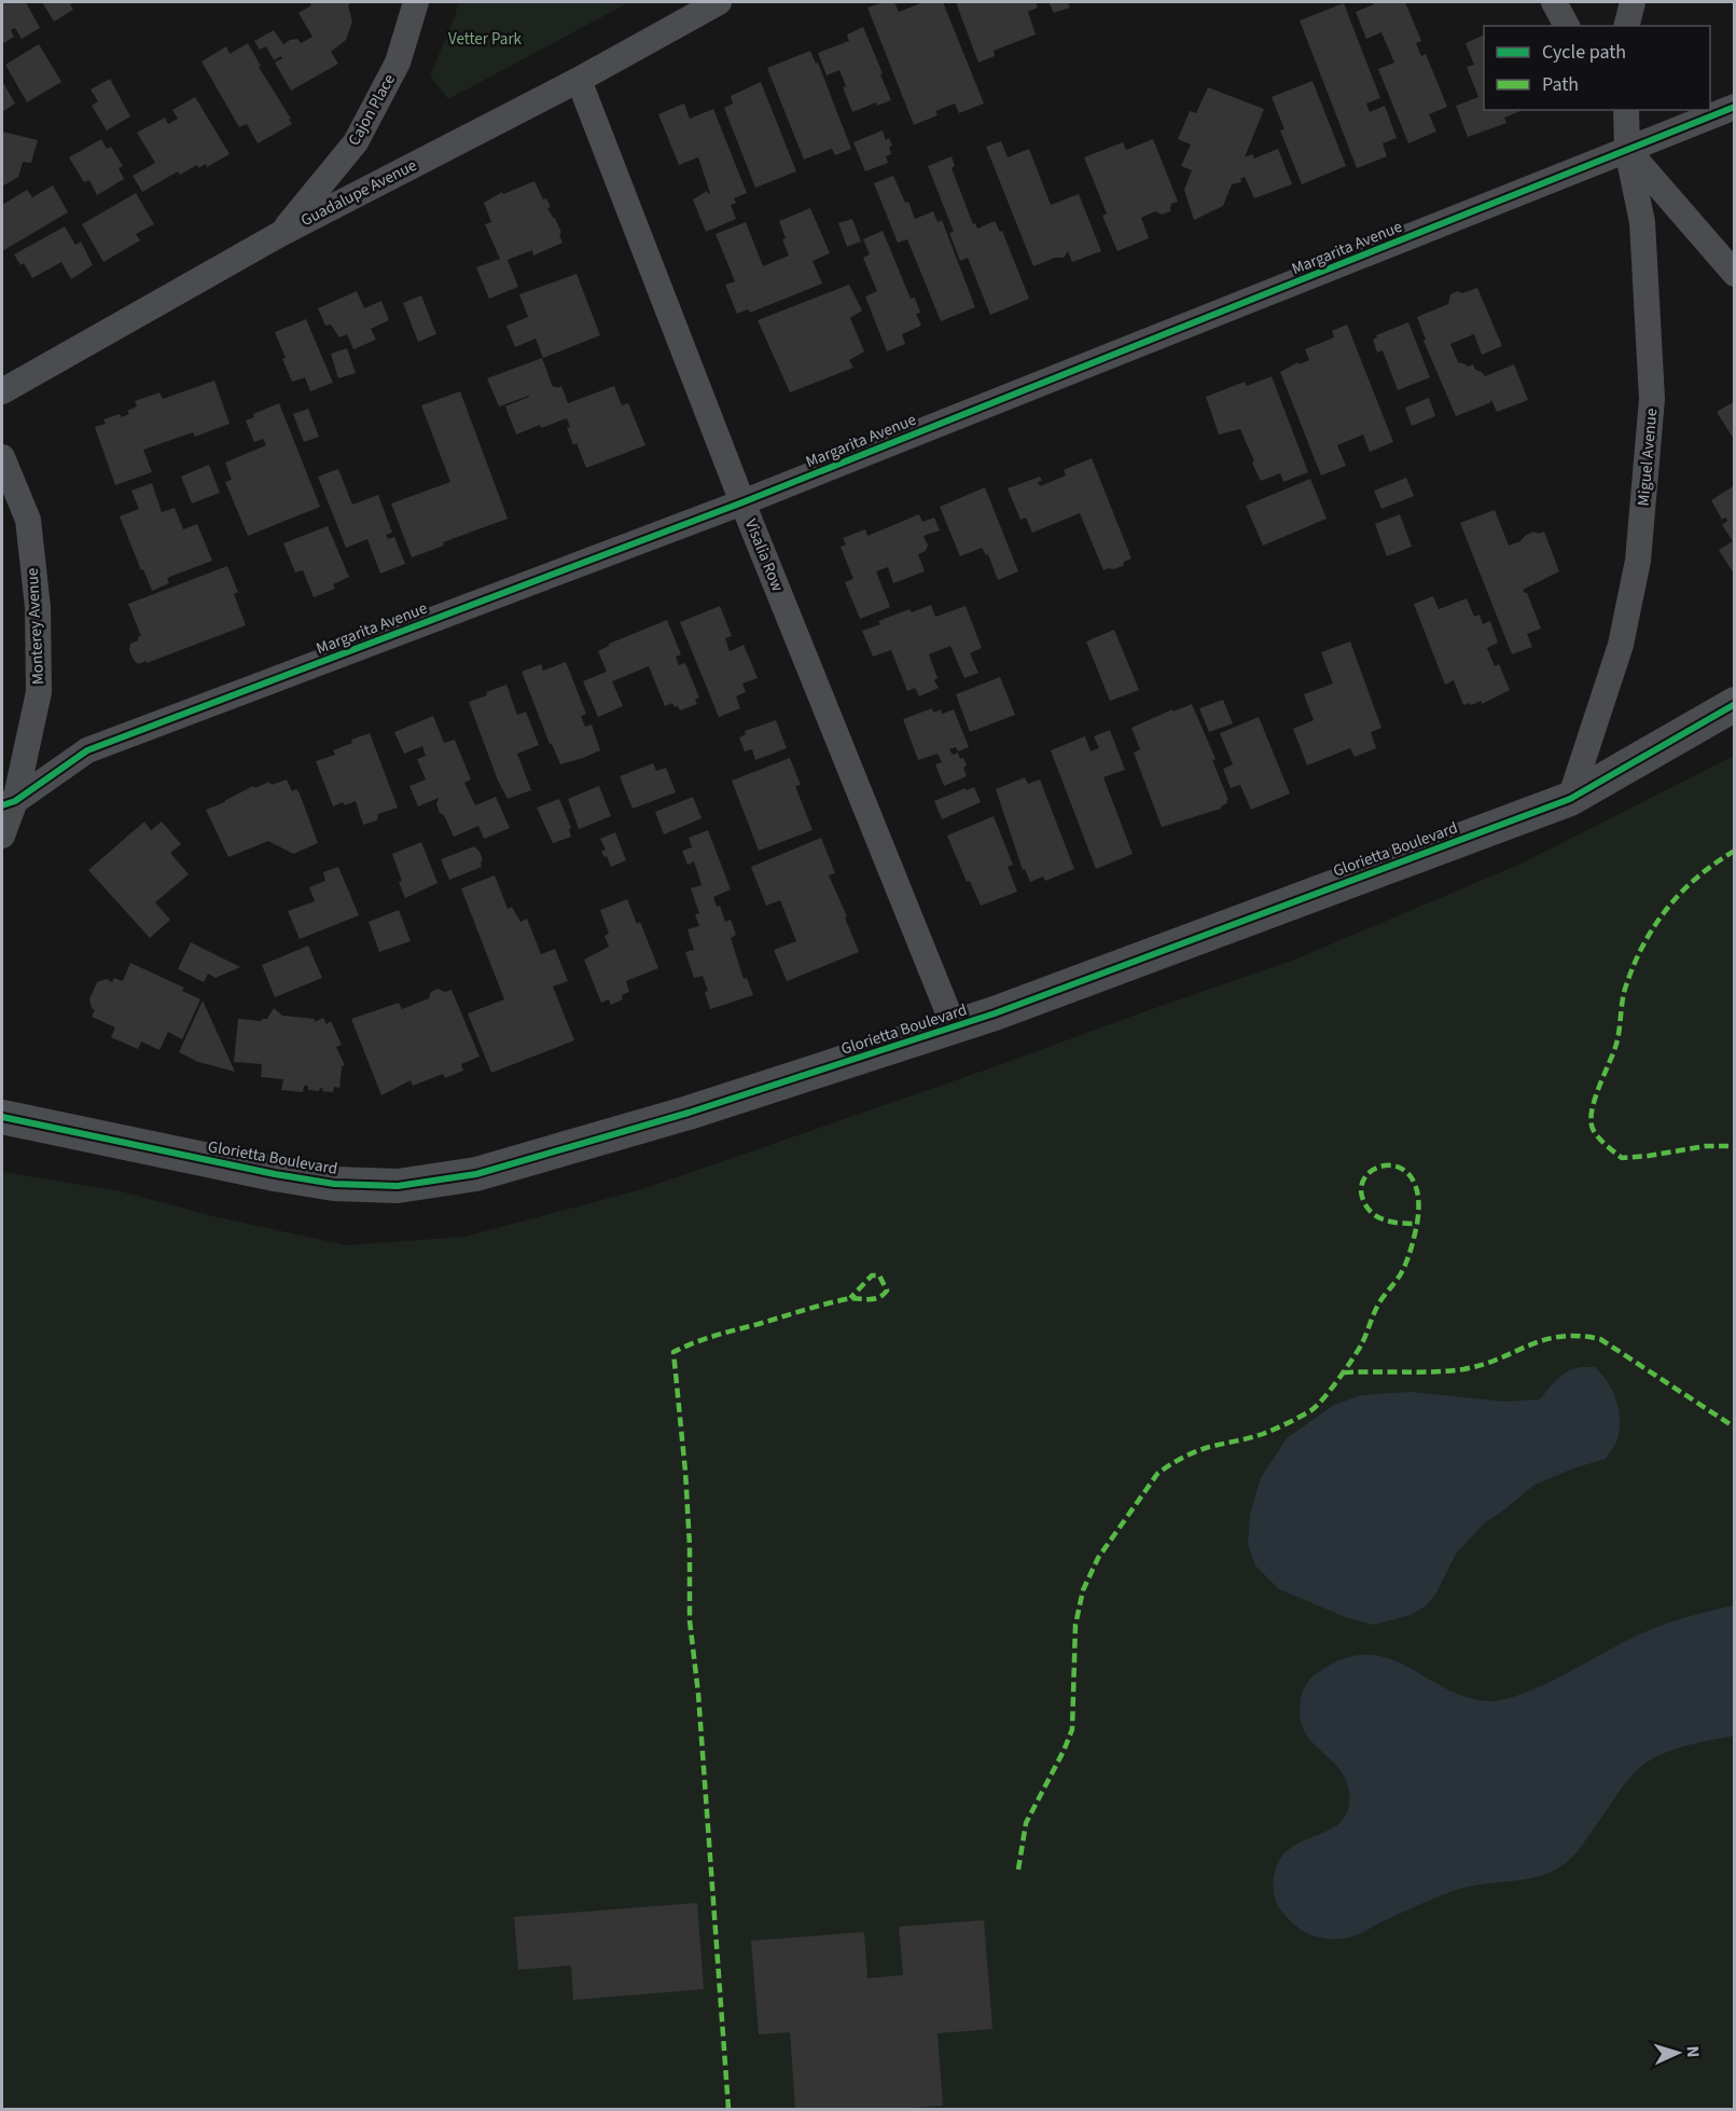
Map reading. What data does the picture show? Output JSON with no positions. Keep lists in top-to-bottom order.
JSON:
{
  "streets": {
    "street": [
      "Cajon Place",
      "Guadalupe Avenue",
      "Margarita Avenue",
      "Miguel Avenue",
      "Visalia Row",
      "Monterey Avenue",
      "Glorietta Boulevard"
    ]
  },
  "crossings": [
    ["Cajon Place", "Guadalupe Avenue"],
    ["Guadalupe Avenue", "Visalia Row"],
    ["Margarita Avenue", "Miguel Avenue"],
    ["Margarita Avenue", "Visalia Row"],
    ["Margarita Avenue", "Monterey Avenue"],
    ["Miguel Avenue", "Glorietta Boulevard"],
    ["Visalia Row", "Glorietta Boulevard"]
  ],
  "parks": ["Vetter Park"],
  "legend": ["Cycle path", "Path"],
  "north": "right"
}
